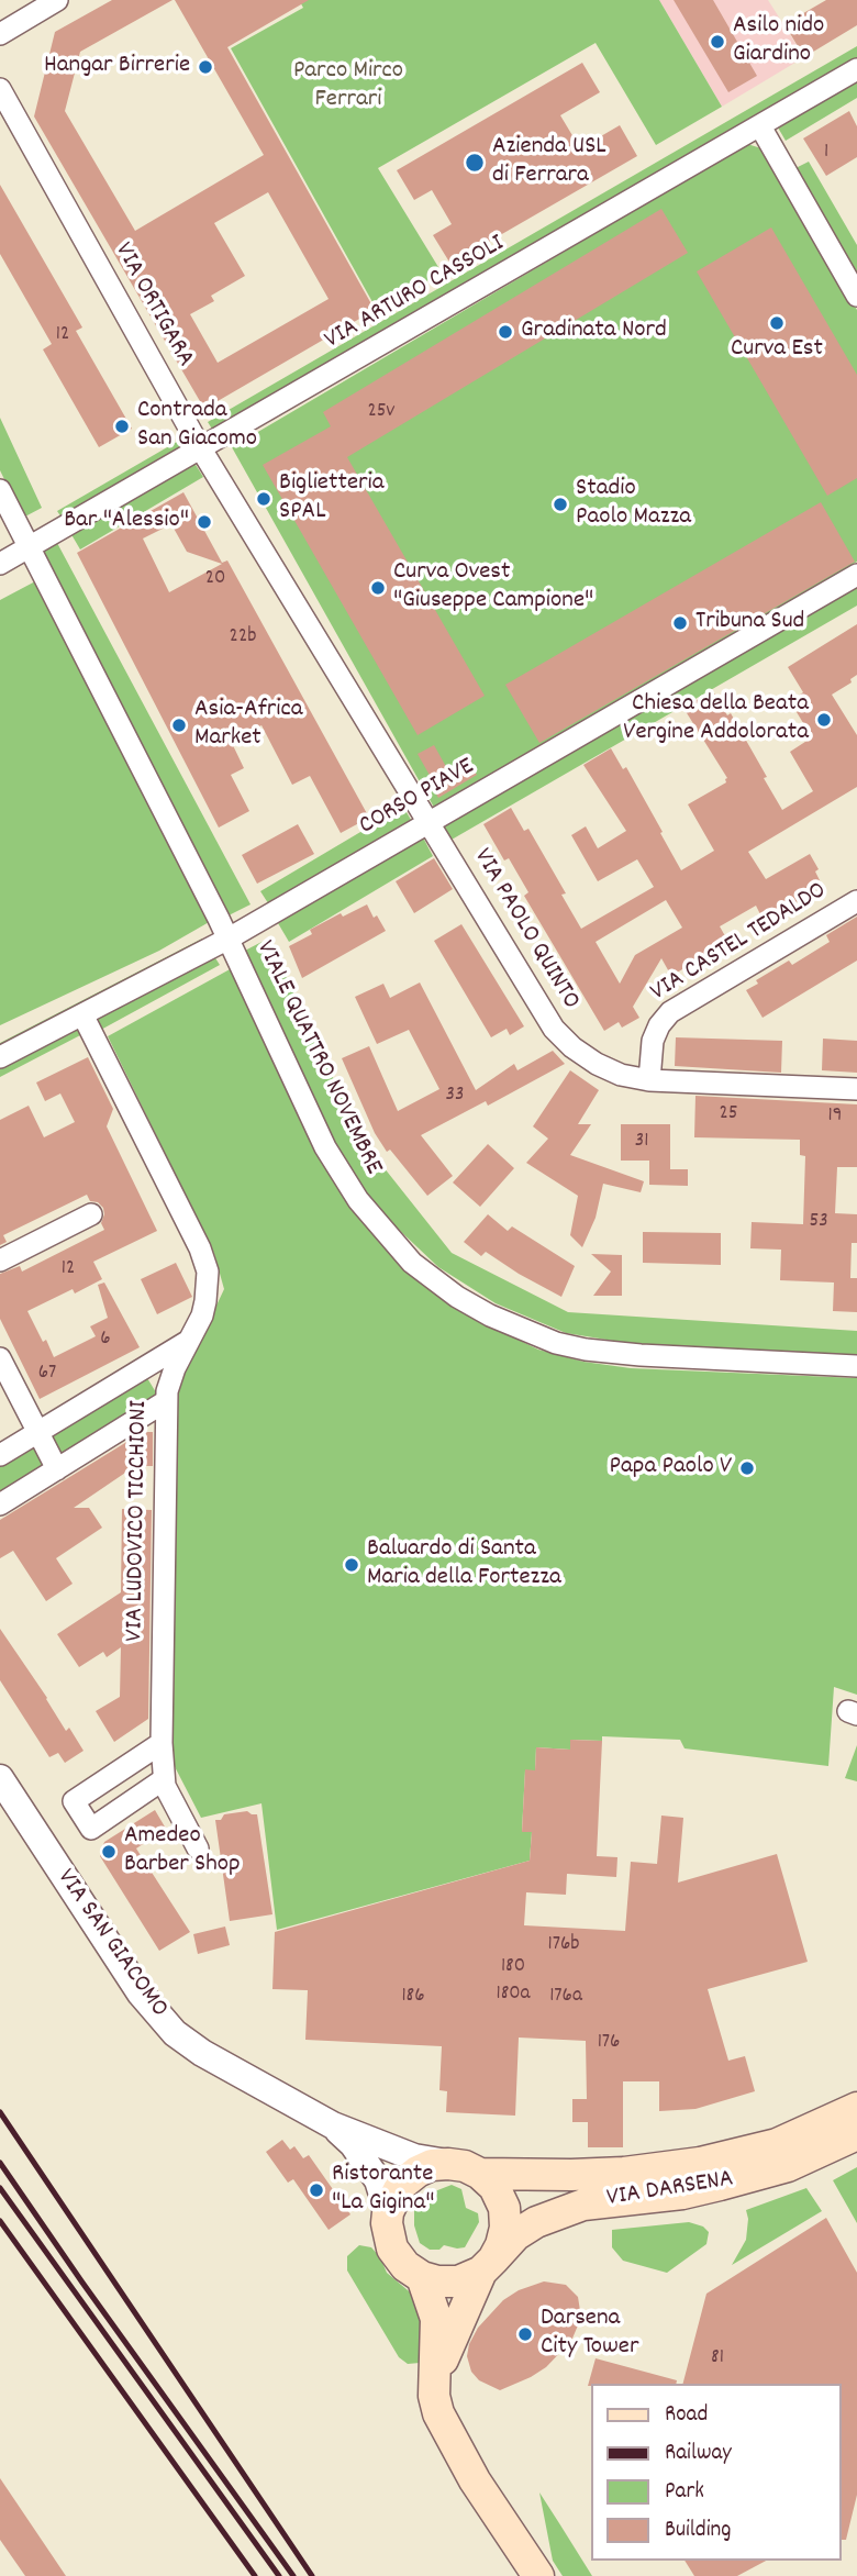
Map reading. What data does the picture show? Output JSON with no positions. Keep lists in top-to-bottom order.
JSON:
{
  "streets": {
    "main road": ["VIA DARSENA"],
    "street": [
      "VIA ARTURO CASSOLI",
      "VIA ORTIGARA",
      "CORSO PIAVE",
      "VIA PAOLO QUINTO",
      "VIA CASTEL TEDALDO",
      "VIALE QUATTRO NOVEMBRE",
      "VIA LUDOVICO TICCHIONI",
      "VIA SAN GIACOMO"
    ]
  },
  "crossings": [
    ["VIA ARTURO CASSOLI", "VIA ORTIGARA"],
    ["VIA ARTURO CASSOLI", "VIALE QUATTRO NOVEMBRE"],
    ["VIA ORTIGARA", "CORSO PIAVE"],
    ["VIA ORTIGARA", "VIA PAOLO QUINTO"],
    ["CORSO PIAVE", "VIA PAOLO QUINTO"],
    ["CORSO PIAVE", "VIALE QUATTRO NOVEMBRE"],
    ["CORSO PIAVE", "VIA LUDOVICO TICCHIONI"],
    ["VIA PAOLO QUINTO", "VIA CASTEL TEDALDO"],
    ["VIA SAN GIACOMO", "VIA DARSENA"]
  ],
  "parks": ["Parco Mirco Ferrari"],
  "places": [
    "Asilo nido Giardino",
    "Hangar Birrerie",
    "Azienda USL di Ferrara",
    "Curva Est",
    "Gradinata Nord",
    "Contrada San Giacomo",
    "Biglietteria SPAL",
    "Stadio Paolo Mazza",
    "Bar \"Alessio\"",
    "Curva Ovest \"Giuseppe Campione\"",
    "Tribuna Sud",
    "Chiesa della Beata Vergine Addolorata",
    "Asia-Africa Market",
    "Papa Paolo V",
    "Baluardo di Santa Maria della Fortezza",
    "Amedeo Barber Shop",
    "Ristorante \"La Gigina\"",
    "Darsena City Tower"
  ],
  "house_numbers": [
    "1",
    "12",
    "25v",
    "20",
    "22b",
    "33",
    "25",
    "19",
    "31",
    "53",
    "12",
    "6",
    "67",
    "176b",
    "180",
    "180a",
    "186",
    "176a",
    "176",
    "81"
  ],
  "legend": [
    "Road",
    "Railway",
    "Park",
    "Building"
  ]
}
